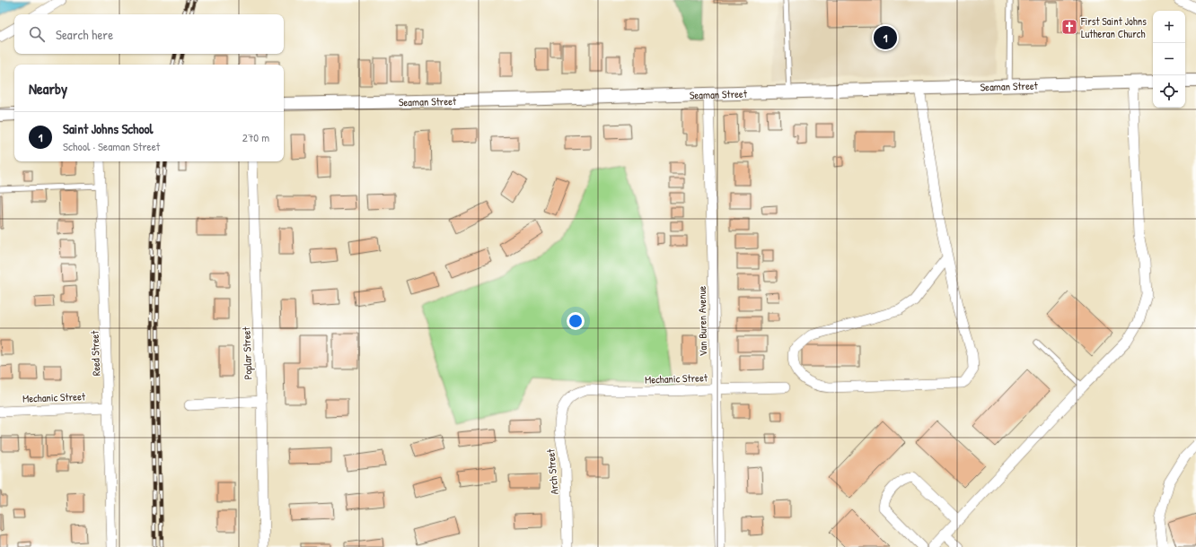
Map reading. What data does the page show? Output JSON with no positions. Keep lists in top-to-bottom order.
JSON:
{
  "streets": {
    "street": [
      "Seaman Street",
      "Van Buren Avenue",
      "Reed Street",
      "Poplar Street",
      "Mechanic Street",
      "Arch Street"
    ]
  },
  "crossings": [
    ["Seaman Street", "Van Buren Avenue"],
    ["Van Buren Avenue", "Mechanic Street"],
    ["Reed Street", "Mechanic Street"],
    ["Mechanic Street", "Arch Street"]
  ],
  "places": {
    "church": ["First Saint Johns Lutheran Church"]
  },
  "page": {
    "map_buttons": ["+", "−"],
    "search": "Search here",
    "pins": "1",
    "heading": "Nearby",
    "list": [
      {
        "mark": "1",
        "name": "Saint Johns School",
        "note": "School · Seaman Street",
        "value": "270 m"
      }
    ]
  }
}
